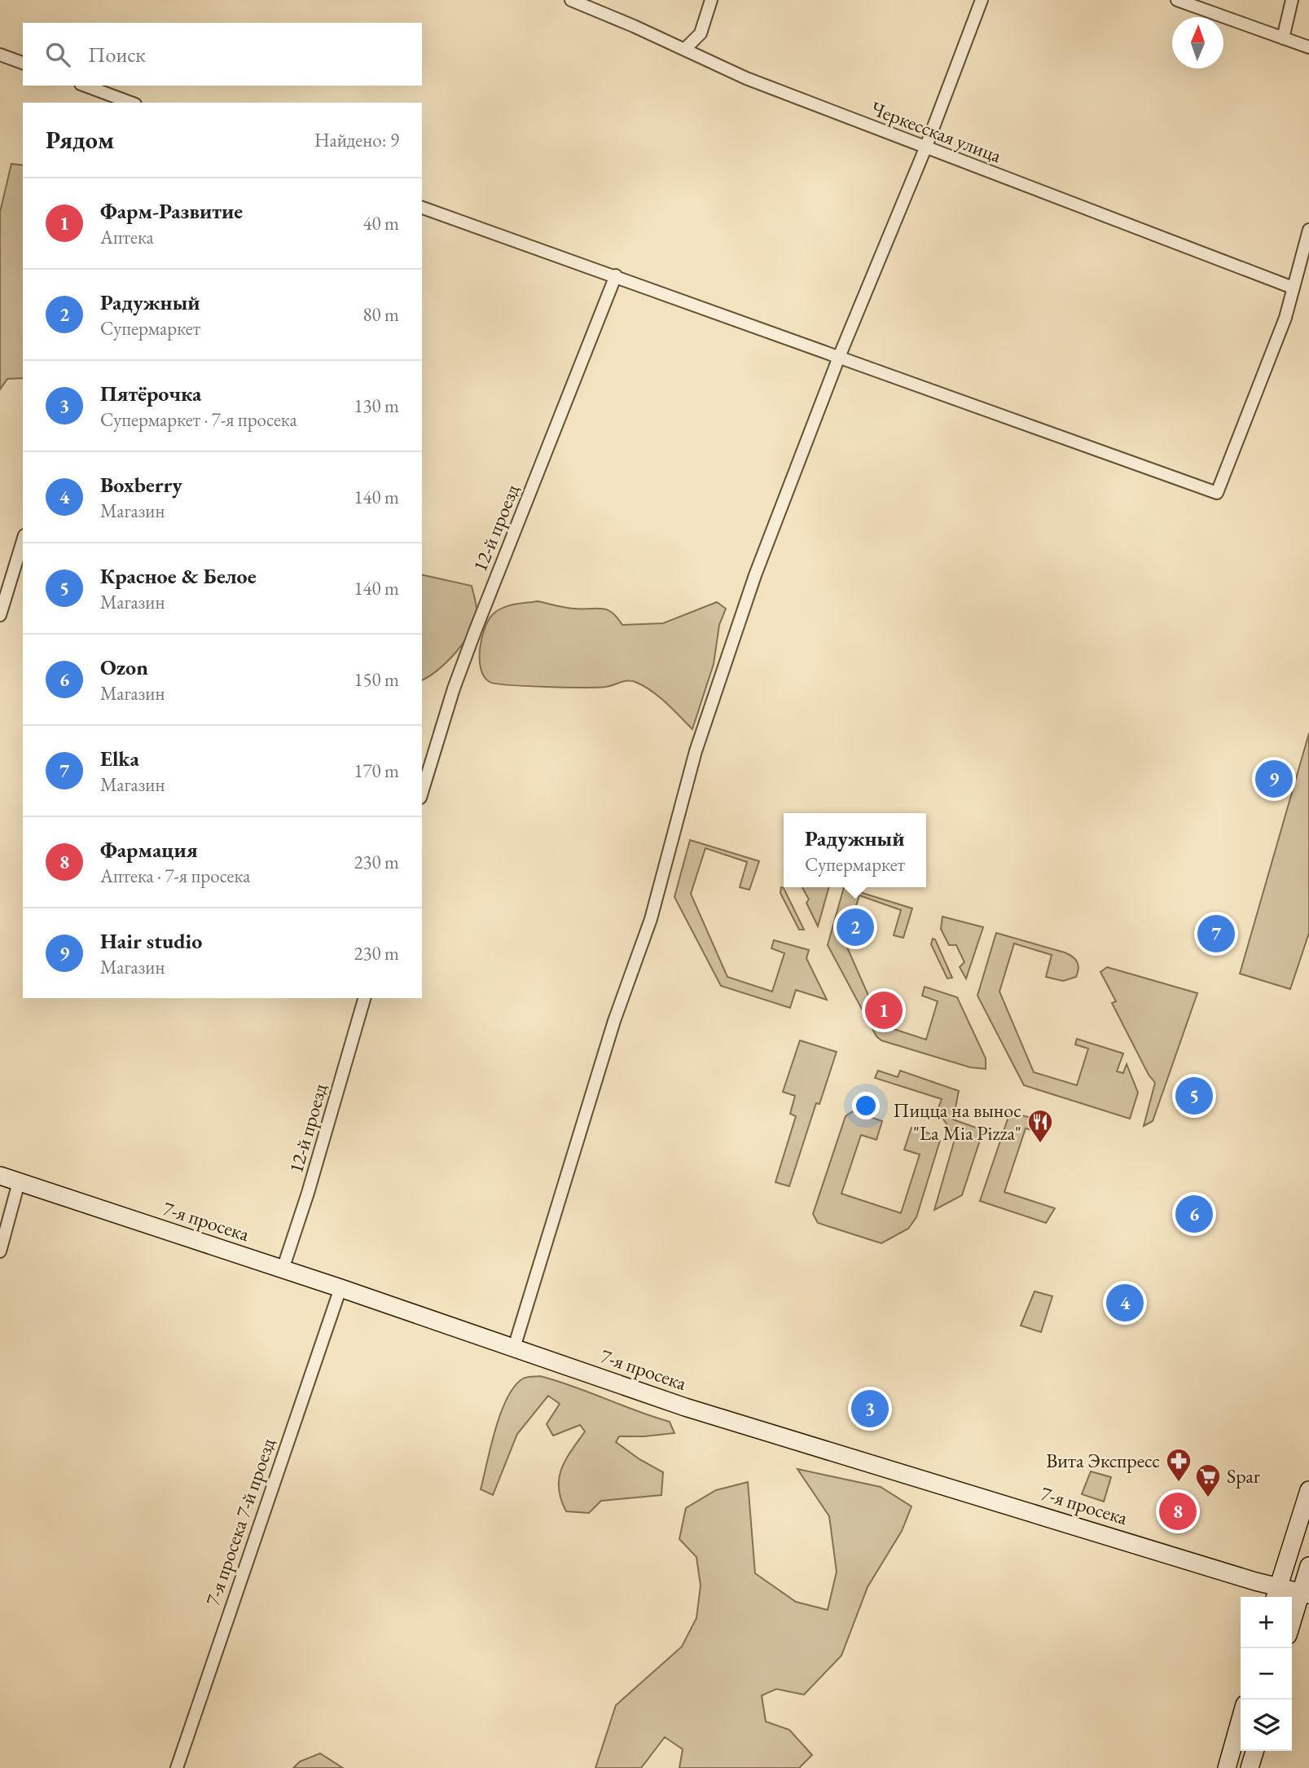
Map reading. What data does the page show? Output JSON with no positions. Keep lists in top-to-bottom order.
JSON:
{
  "streets": {
    "street": [
      "Черкесская улица",
      "12-й проезд",
      "7-я просека",
      "7-я просека 7-й проезд"
    ]
  },
  "crossings": [
    ["12-й проезд", "7-я просека"],
    ["7-я просека", "7-я просека 7-й проезд"]
  ],
  "places": {
    "restaurant": ["Пицца на вынос \"La Mia Pizza\""],
    "pharmacy": ["Вита Экспресс"],
    "supermarket": ["Spar"]
  },
  "north": "top",
  "page": {
    "search": "Поиск",
    "heading": ["Рядом", "Найдено: 9"],
    "list": [
      {
        "mark": "1",
        "name": "Фарм-Развитие",
        "note": "Аптека",
        "value": "40 m"
      },
      {
        "mark": "2",
        "name": "Радужный",
        "note": "Супермаркет",
        "value": "80 m"
      },
      {
        "mark": "3",
        "name": "Пятёрочка",
        "note": "Супермаркет · 7-я просека",
        "value": "130 m"
      },
      {
        "mark": "4",
        "name": "Boxberry",
        "note": "Магазин",
        "value": "140 m"
      },
      {
        "mark": "5",
        "name": "Красное & Белое",
        "note": "Магазин",
        "value": "140 m"
      },
      {
        "mark": "6",
        "name": "Ozon",
        "note": "Магазин",
        "value": "150 m"
      },
      {
        "mark": "7",
        "name": "Elka",
        "note": "Магазин",
        "value": "170 m"
      },
      {
        "mark": "8",
        "name": "Фармация",
        "note": "Аптека · 7-я просека",
        "value": "230 m"
      },
      {
        "mark": "9",
        "name": "Hair studio",
        "note": "Магазин",
        "value": "230 m"
      }
    ],
    "pins": [
      "9",
      "2",
      "7",
      "1",
      "5",
      "6",
      "4",
      "3",
      "8"
    ],
    "popup": ["Радужный", "Супермаркет"],
    "map_buttons": ["+", "−"]
  }
}
